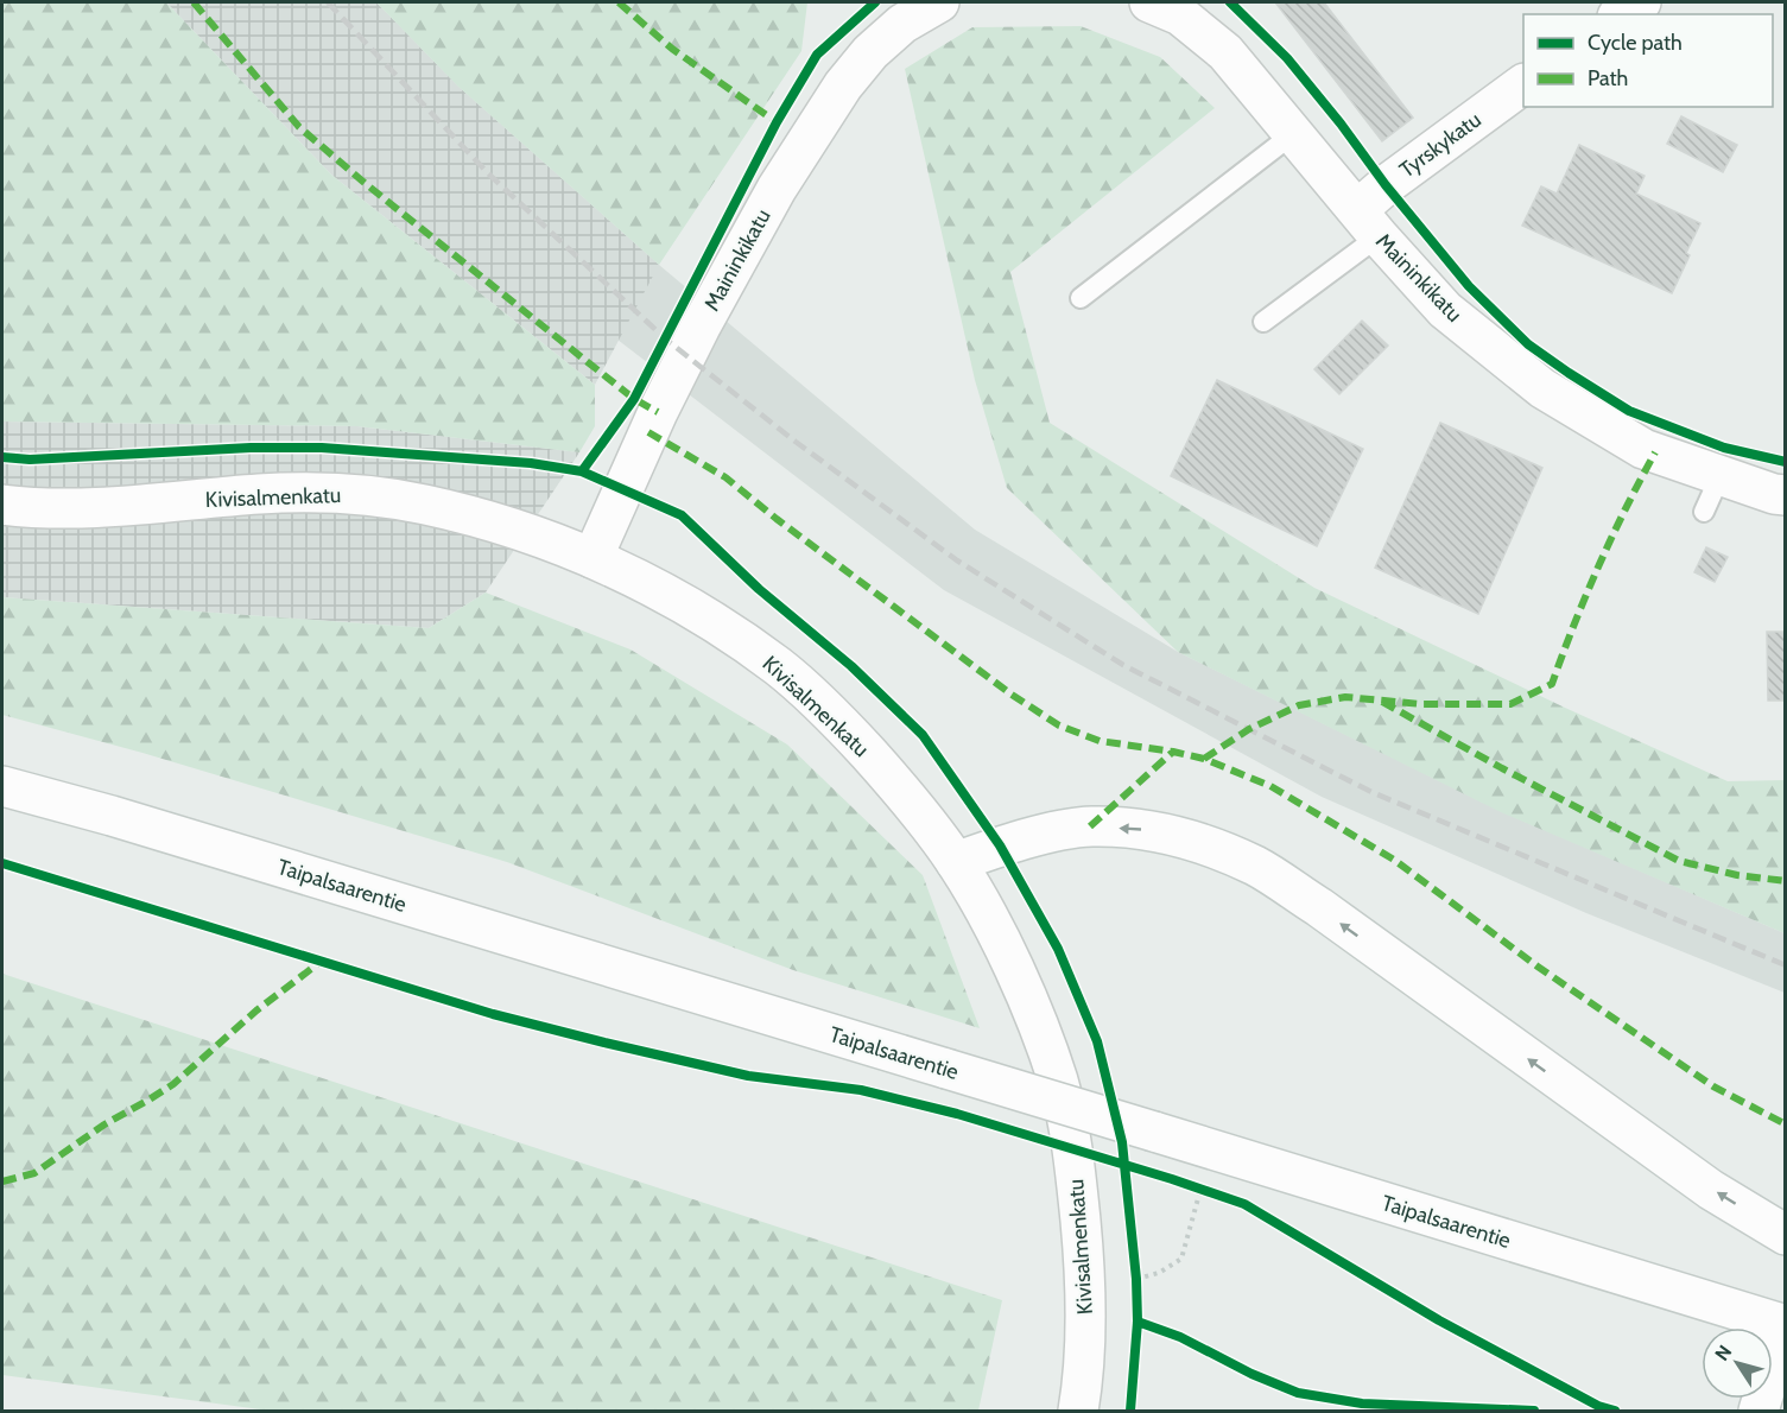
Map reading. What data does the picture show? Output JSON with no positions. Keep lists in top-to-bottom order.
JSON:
{
  "streets": {
    "street": [
      "Tyrskykatu",
      "Maininkikatu",
      "Kivisalmenkatu",
      "Taipalsaarentie"
    ]
  },
  "crossings": [
    ["Tyrskykatu", "Maininkikatu"],
    ["Maininkikatu", "Kivisalmenkatu"]
  ],
  "legend": ["Cycle path", "Path"],
  "north": "top left"
}
